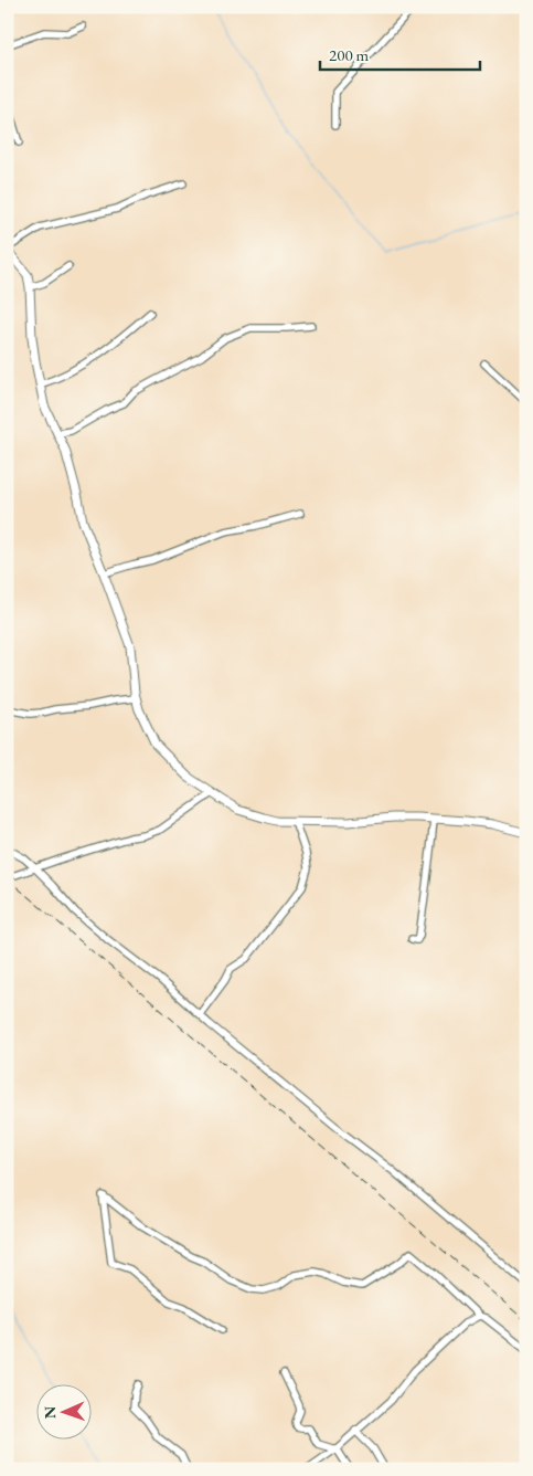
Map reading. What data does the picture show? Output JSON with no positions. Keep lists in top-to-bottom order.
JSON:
{
  "scale_bar": "200 m",
  "north": "left"
}
